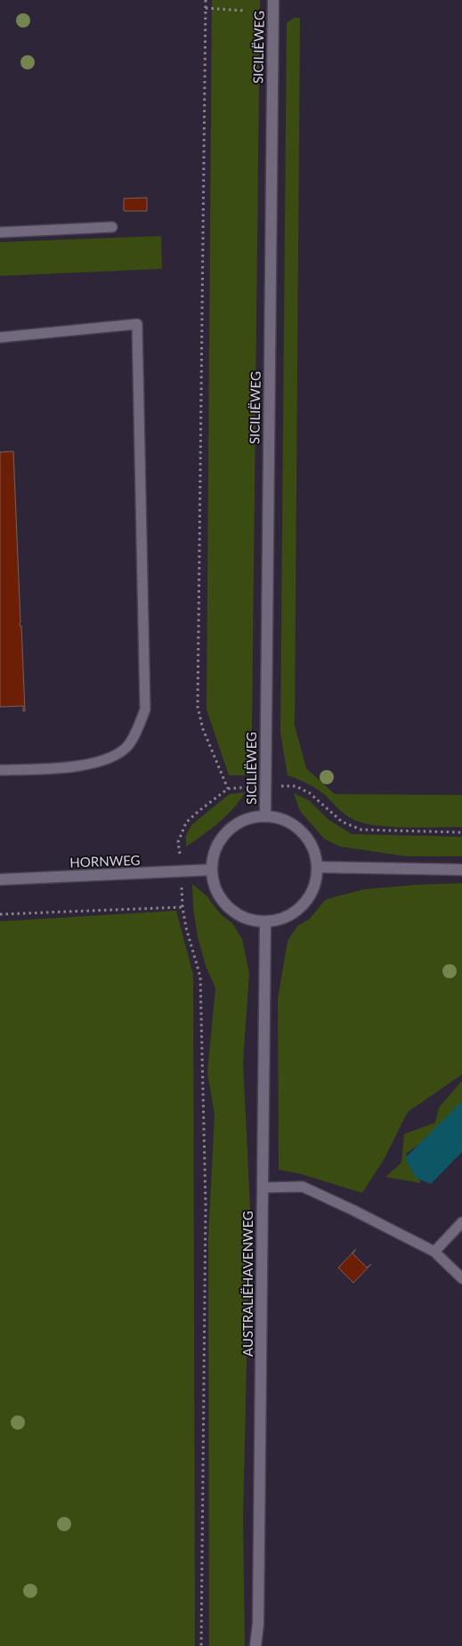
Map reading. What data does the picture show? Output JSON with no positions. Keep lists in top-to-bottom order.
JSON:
{
  "streets": {
    "street": ["SICILIËWEG", "HORNWEG", "AUSTRALIËHAVENWEG"]
  },
  "crossings": [
    ["SICILIËWEG", "HORNWEG"],
    ["SICILIËWEG", "AUSTRALIËHAVENWEG"],
    ["HORNWEG", "AUSTRALIËHAVENWEG"]
  ]
}
